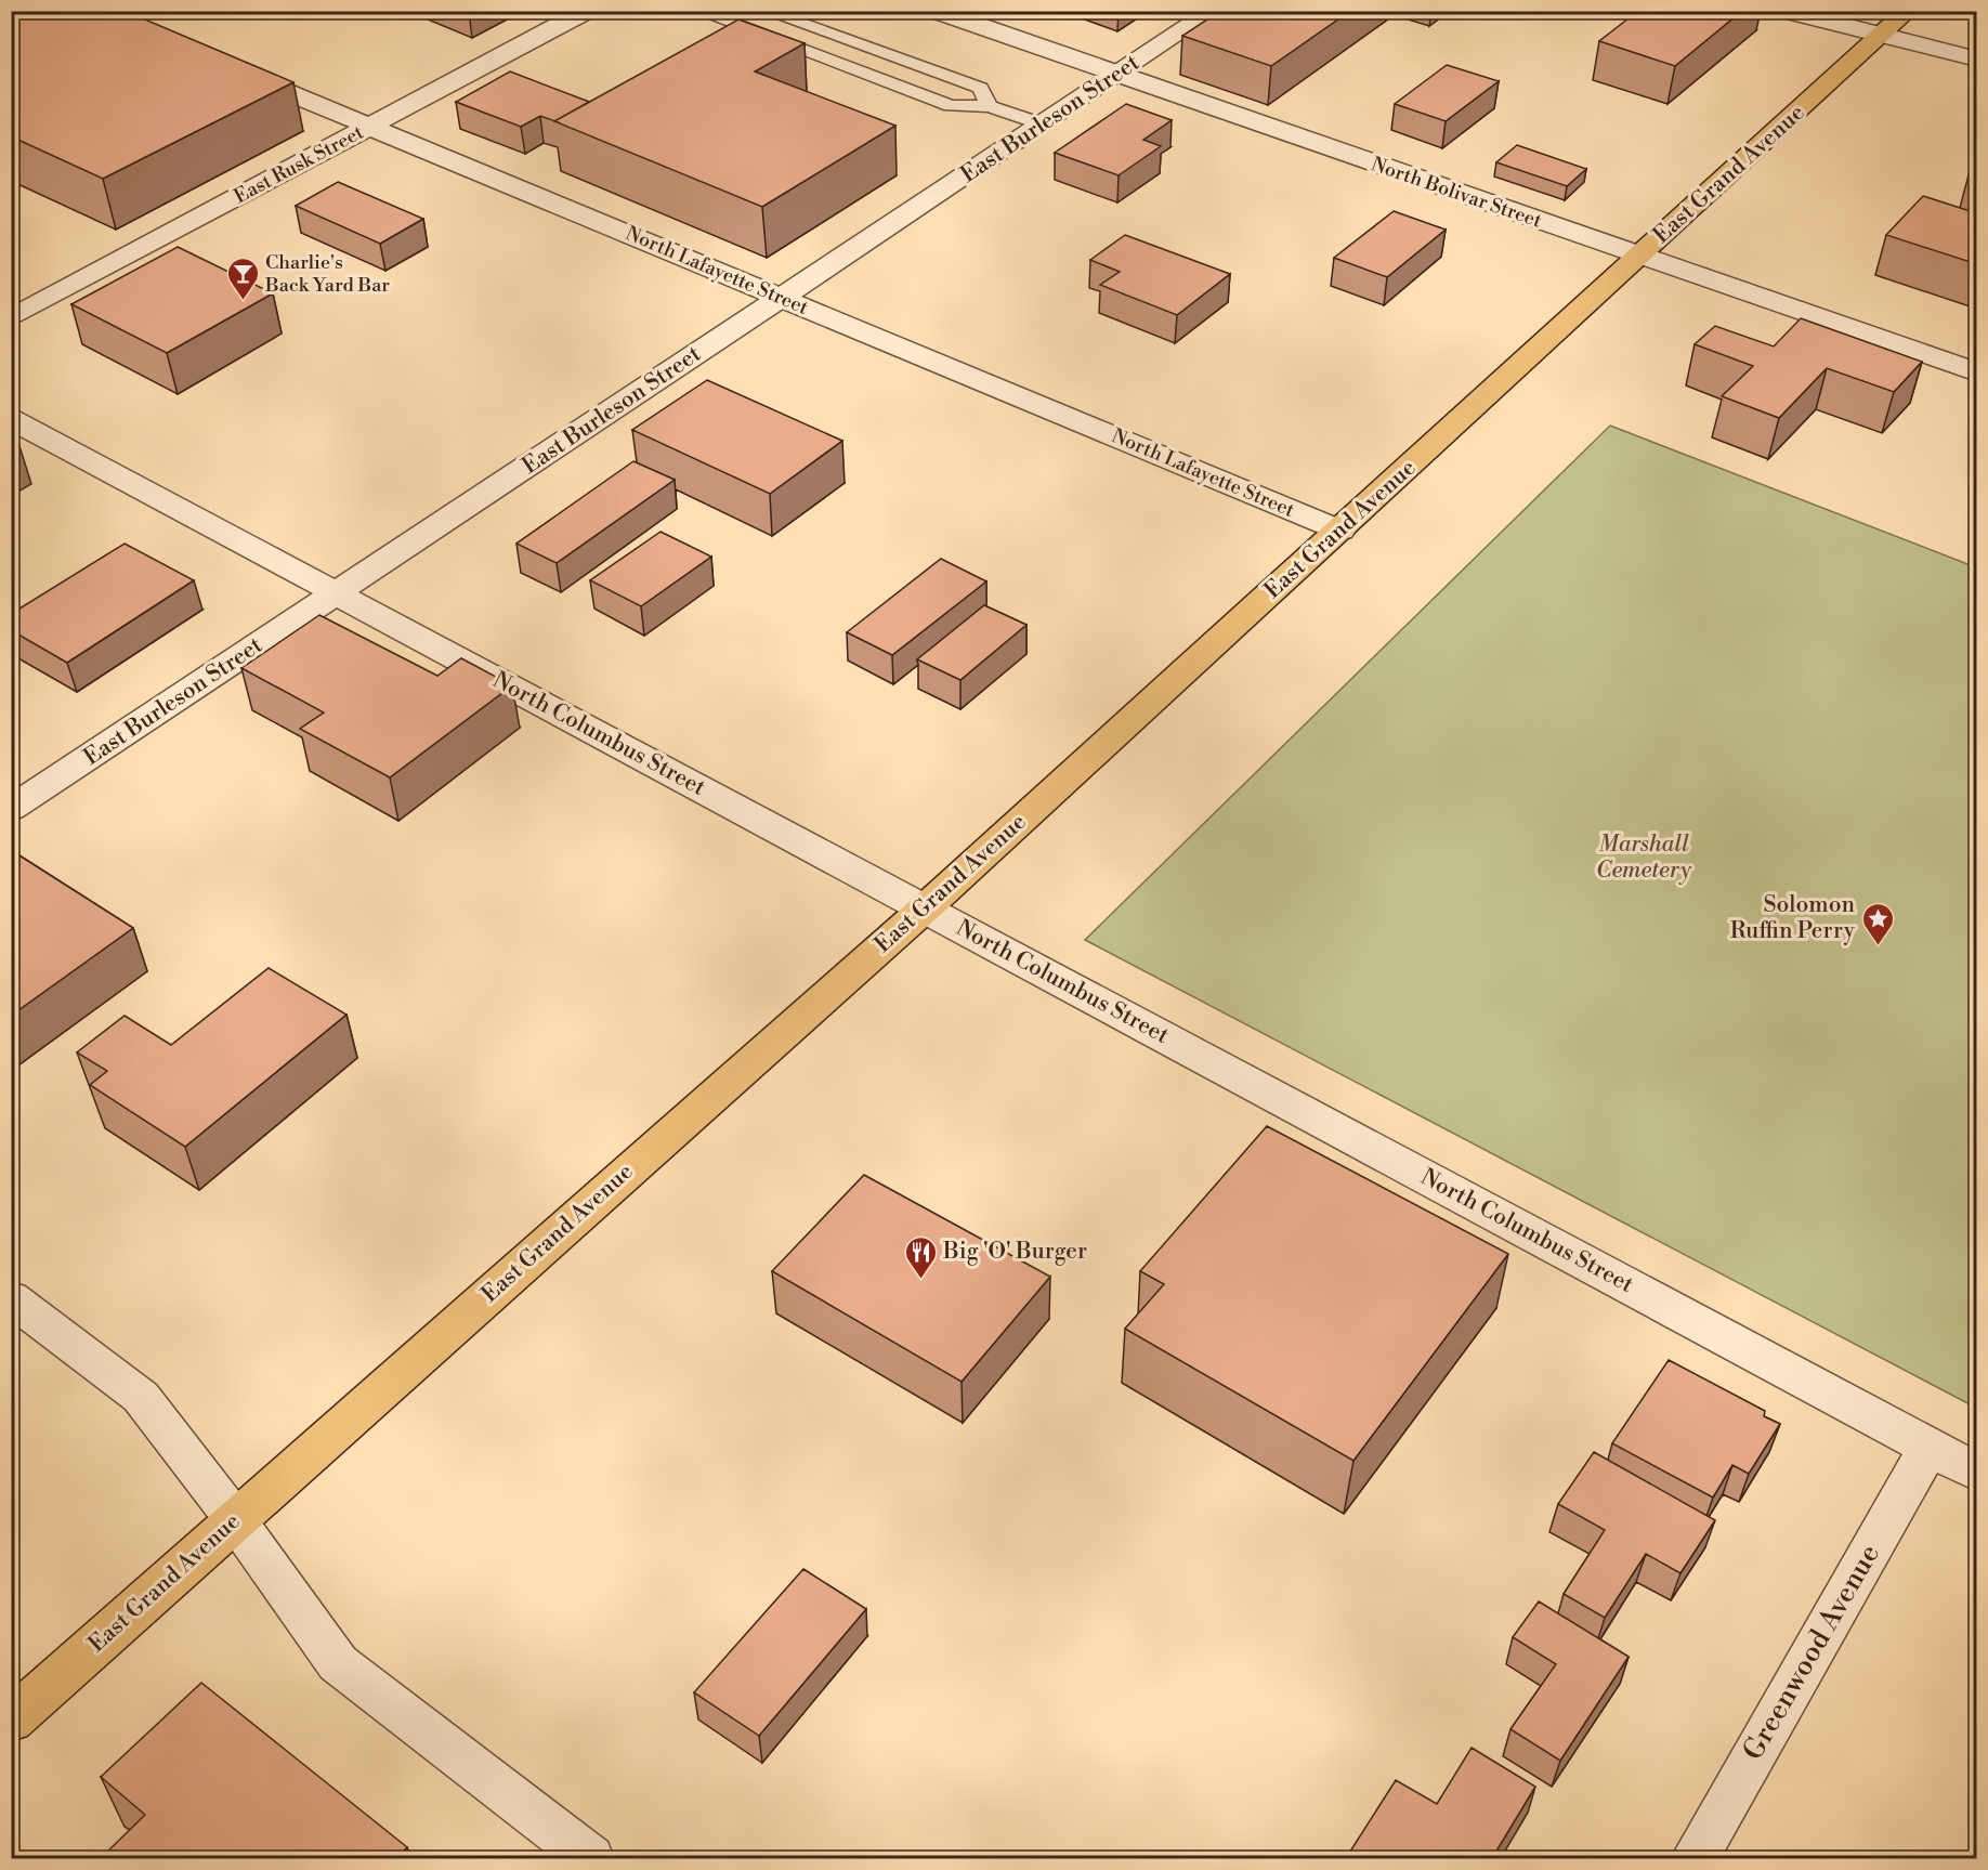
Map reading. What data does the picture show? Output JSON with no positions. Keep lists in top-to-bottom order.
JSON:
{
  "streets": {
    "highway": ["East Grand Avenue"],
    "street": [
      "East Burleson Street",
      "East Rusk Street",
      "North Bolivar Street",
      "North Lafayette Street",
      "North Columbus Street",
      "Greenwood Avenue"
    ]
  },
  "crossings": [
    ["East Burleson Street", "North Bolivar Street"],
    ["East Burleson Street", "North Lafayette Street"],
    ["East Burleson Street", "North Columbus Street"],
    ["East Rusk Street", "North Lafayette Street"],
    ["East Grand Avenue", "North Bolivar Street"],
    ["East Grand Avenue", "North Lafayette Street"],
    ["East Grand Avenue", "North Columbus Street"],
    ["North Columbus Street", "Greenwood Avenue"]
  ],
  "parks": ["Marshall Cemetery"],
  "places": {
    "bar": ["Charlie's Back Yard Bar"],
    "place": ["Solomon Ruffin Perry"],
    "restaurant": ["Big 'O' Burger"]
  }
}
